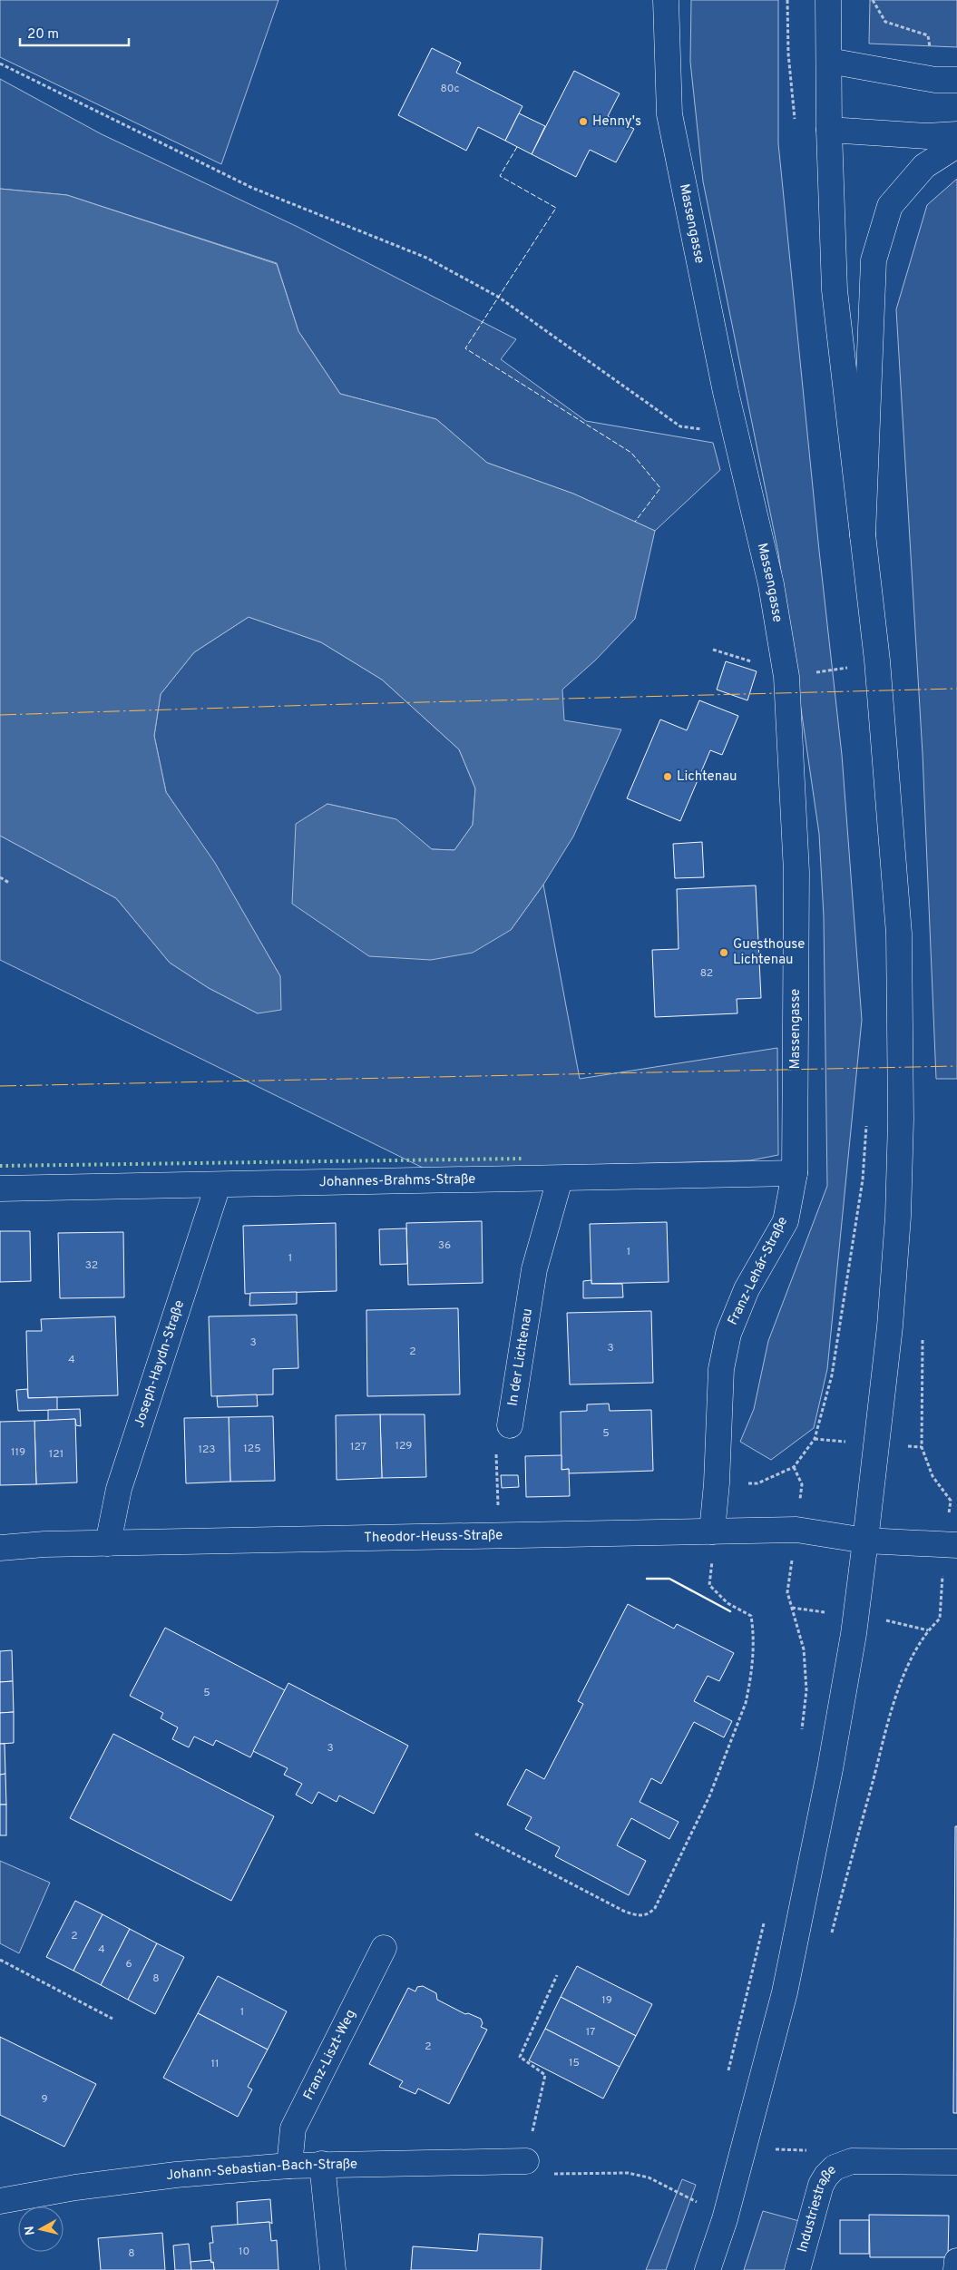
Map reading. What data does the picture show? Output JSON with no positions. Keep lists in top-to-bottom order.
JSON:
{
  "streets": {
    "main road": [
      "Massengasse",
      "Johannes-Brahms-Straße",
      "Franz-Lehár-Straße",
      "In der Lichtenau",
      "Joseph-Haydn-Straße",
      "Theodor-Heuss-Straße",
      "Franz-Liszt-Weg",
      "Johann-Sebastian-Bach-Straße",
      "Industriestraße"
    ]
  },
  "crossings": [
    ["Massengasse", "Johannes-Brahms-Straße"],
    ["Massengasse", "Franz-Lehár-Straße"],
    ["Johannes-Brahms-Straße", "Franz-Lehár-Straße"],
    ["Johannes-Brahms-Straße", "In der Lichtenau"],
    ["Johannes-Brahms-Straße", "Joseph-Haydn-Straße"],
    ["Franz-Lehár-Straße", "Theodor-Heuss-Straße"],
    ["In der Lichtenau", "Theodor-Heuss-Straße"],
    ["Joseph-Haydn-Straße", "Theodor-Heuss-Straße"],
    ["Franz-Liszt-Weg", "Johann-Sebastian-Bach-Straße"]
  ],
  "places": ["Henny's", "Lichtenau", "Guesthouse Lichtenau"],
  "house_numbers": [
    "80c",
    "82",
    "36",
    "1",
    "1",
    "32",
    "3",
    "3",
    "2",
    "4",
    "5",
    "129",
    "127",
    "125",
    "123",
    "119",
    "121",
    "5",
    "3",
    "2",
    "4",
    "6",
    "8",
    "19",
    "1",
    "17",
    "2",
    "15",
    "11",
    "9",
    "10",
    "8"
  ],
  "scale_bar": "20 m",
  "north": "left"
}
